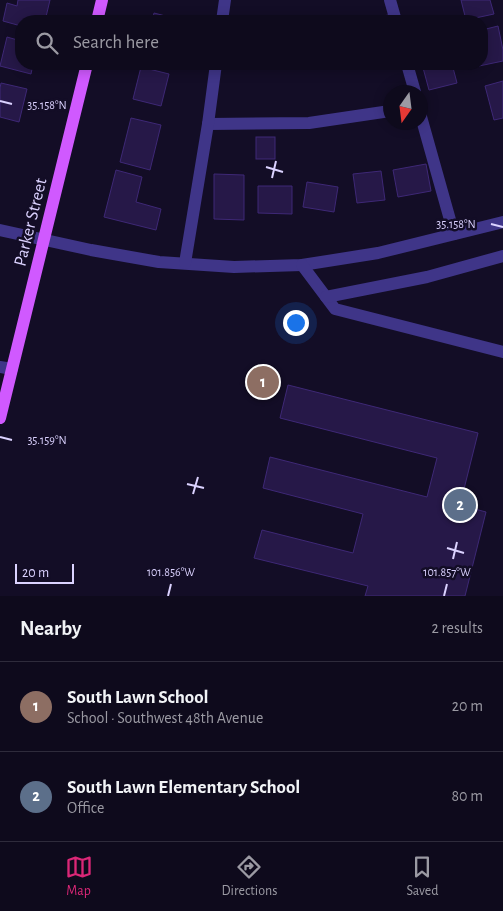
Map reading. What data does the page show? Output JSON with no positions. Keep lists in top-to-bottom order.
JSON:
{
  "streets": {
    "main road": ["Parker Street"]
  },
  "scale_bar": "20 m",
  "north": "bottom",
  "page": {
    "search": "Search here",
    "pins": ["1", "2"],
    "scale": "20 m",
    "heading": ["Nearby", "2 results"],
    "list": [
      {
        "mark": "1",
        "name": "South Lawn School",
        "note": "School · Southwest 48th Avenue",
        "value": "20 m"
      },
      {
        "mark": "2",
        "name": "South Lawn Elementary School",
        "note": "Office",
        "value": "80 m"
      }
    ],
    "nav": ["Map", "Directions", "Saved"]
  },
  "coordinates": [
    "35.158°N",
    "35.159°N",
    "101.856°W",
    "101.857°W"
  ]
}
